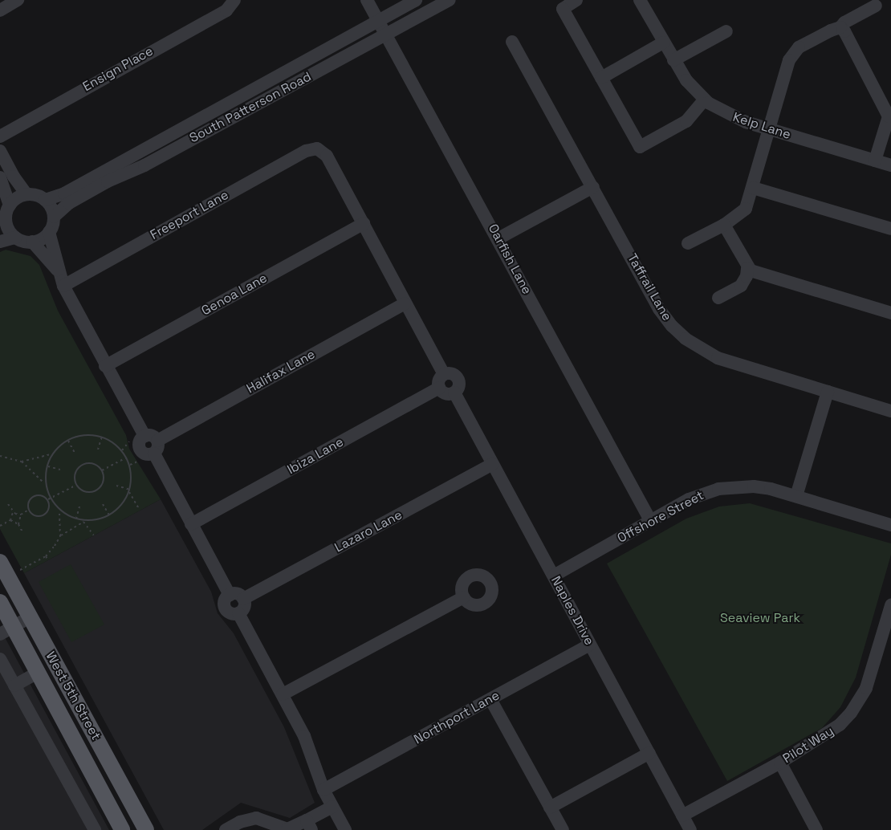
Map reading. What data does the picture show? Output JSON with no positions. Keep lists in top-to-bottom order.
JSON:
{
  "streets": {
    "main road": ["West 5th Street"],
    "street": [
      "Ensign Place",
      "South Patterson Road",
      "Kelp Lane",
      "Freeport Lane",
      "Oarfish Lane",
      "Taffrail Lane",
      "Genoa Lane",
      "Halifax Lane",
      "Ibiza Lane",
      "Offshore Street",
      "Lazaro Lane",
      "Naples Drive",
      "Northport Lane",
      "Pilot Way"
    ]
  },
  "crossings": [
    ["South Patterson Road", "Oarfish Lane"],
    ["Freeport Lane", "Genoa Lane"],
    ["Oarfish Lane", "Offshore Street"],
    ["Ibiza Lane", "Naples Drive"],
    ["Offshore Street", "Naples Drive"],
    ["Lazaro Lane", "Naples Drive"],
    ["Naples Drive", "Northport Lane"],
    ["Naples Drive", "Pilot Way"]
  ],
  "parks": ["Seaview Park"]
}
